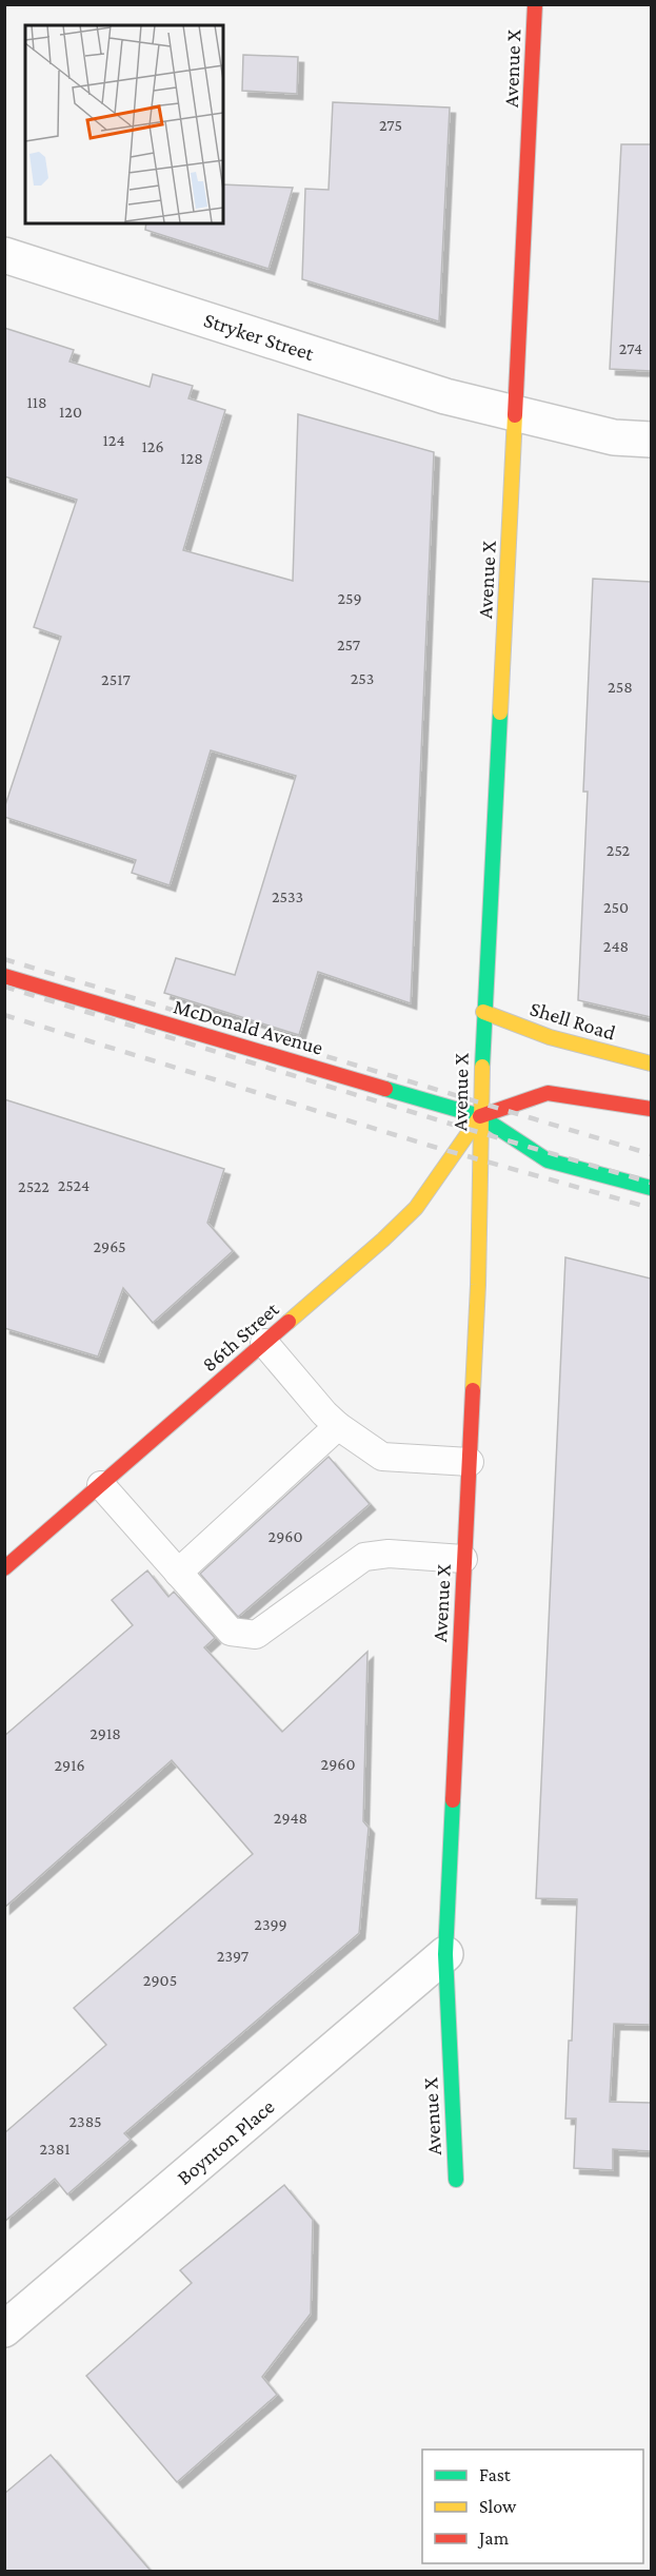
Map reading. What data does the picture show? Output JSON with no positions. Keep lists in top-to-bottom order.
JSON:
{
  "streets": {
    "street": [
      "Avenue X",
      "Stryker Street",
      "Shell Road",
      "McDonald Avenue",
      "86th Street",
      "Boynton Place"
    ]
  },
  "crossings": [
    ["Avenue X", "Stryker Street"],
    ["Avenue X", "Shell Road"],
    ["Avenue X", "McDonald Avenue"],
    ["Avenue X", "86th Street"],
    ["Avenue X", "Boynton Place"],
    ["McDonald Avenue", "86th Street"]
  ],
  "house_numbers": [
    "275",
    "274",
    "118",
    "120",
    "124",
    "126",
    "128",
    "259",
    "257",
    "253",
    "2517",
    "258",
    "252",
    "2533",
    "250",
    "248",
    "2524",
    "2522",
    "2965",
    "2960",
    "2918",
    "2960",
    "2916",
    "2948",
    "2399",
    "2397",
    "2905",
    "2385",
    "2381"
  ],
  "legend": ["Fast", "Slow", "Jam"]
}
